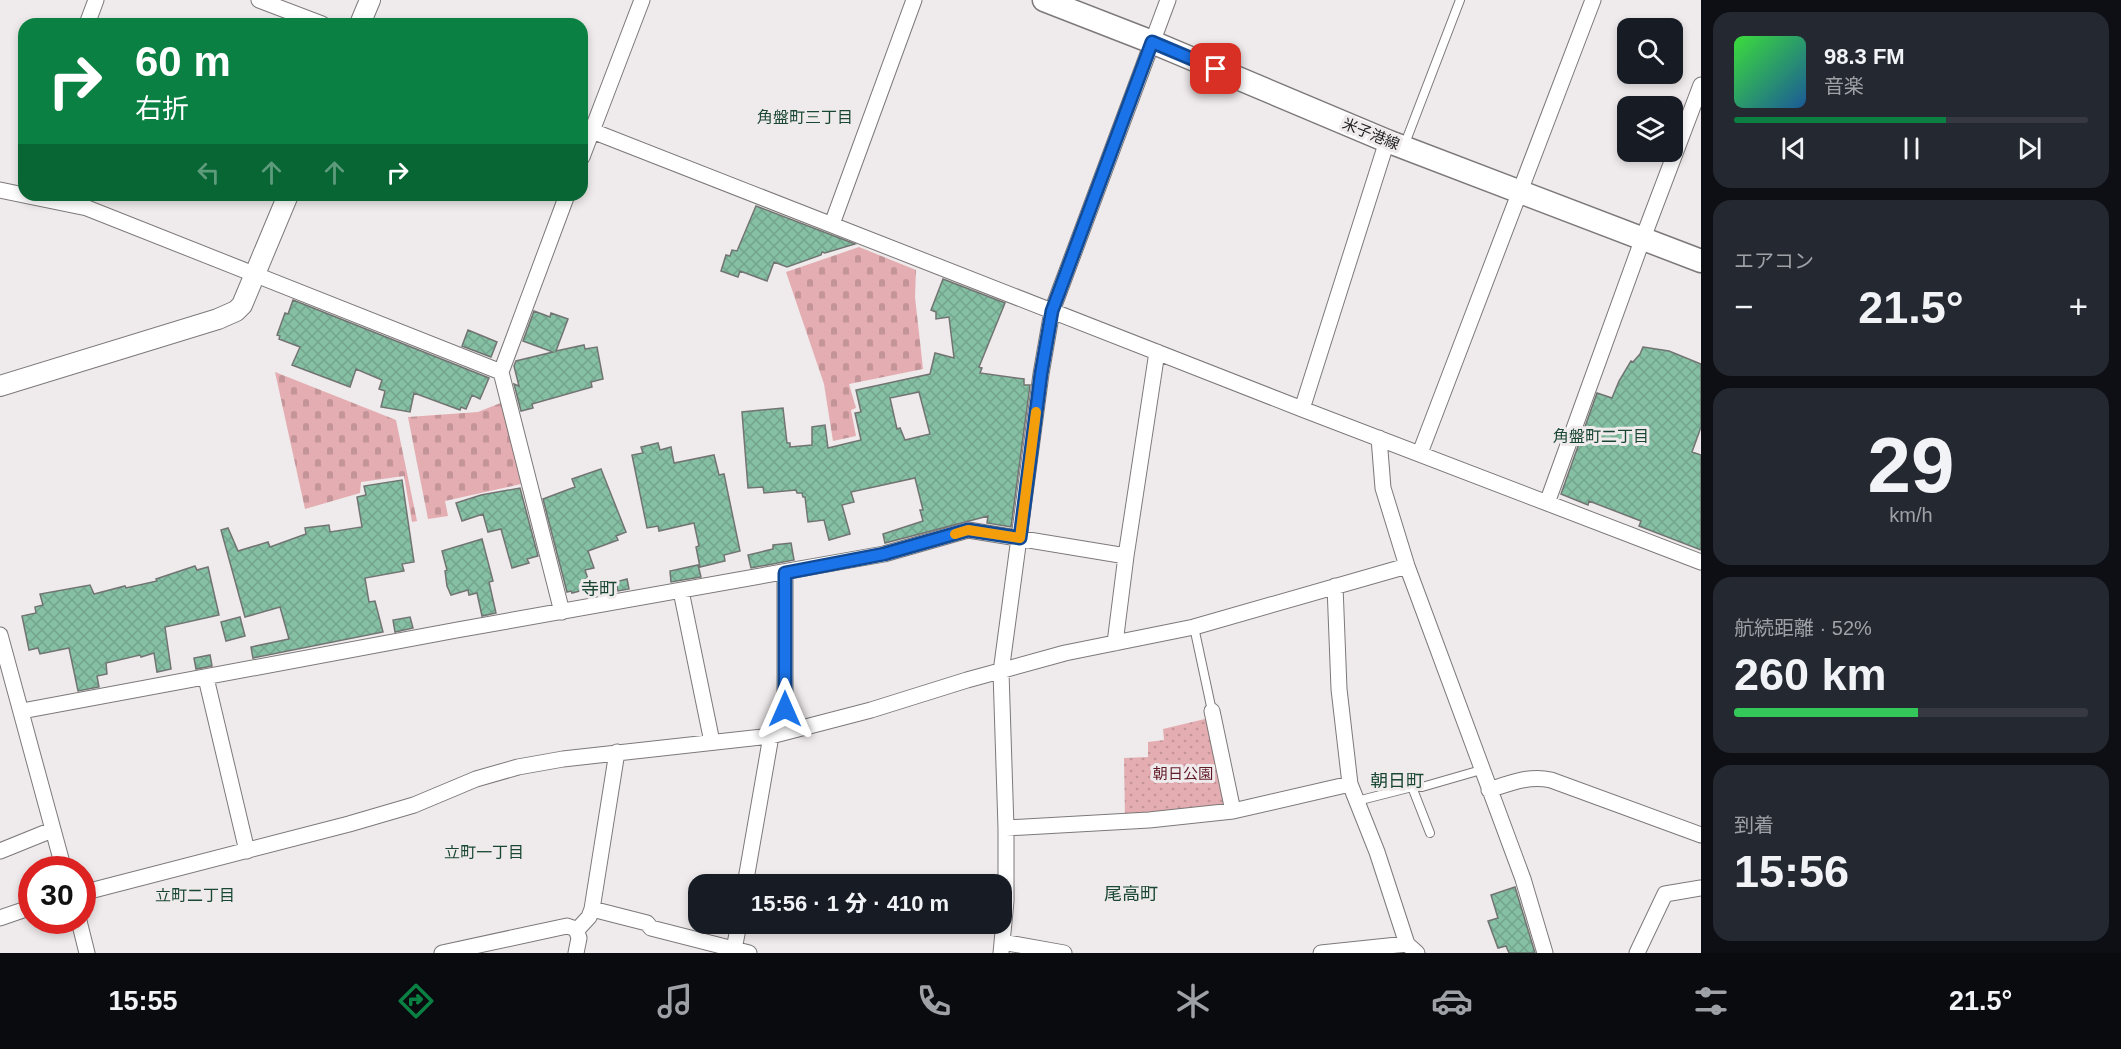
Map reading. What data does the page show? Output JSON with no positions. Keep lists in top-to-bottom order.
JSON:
{
  "streets": {
    "main road": ["米子港線"]
  },
  "districts": [
    "角盤町三丁目",
    "角盤町二丁目",
    "寺町",
    "朝日町",
    "立町一丁目",
    "尾高町",
    "立町二丁目"
  ],
  "parks": ["朝日公園"],
  "page": {
    "turn": ["60 m", "右折"],
    "song": ["98.3 FM", "音楽"],
    "tile": [
      "エアコン",
      ["29", "km/h"],
      ["航続距離 · 52%", "260 km"],
      ["到着", "15:56"]
    ],
    "heat": ["−", "21.5°", "+"],
    "limit": "30",
    "trip": "15:56 · 1 分 · 410 m",
    "tabs": ["15:55", "21.5°"]
  }
}
